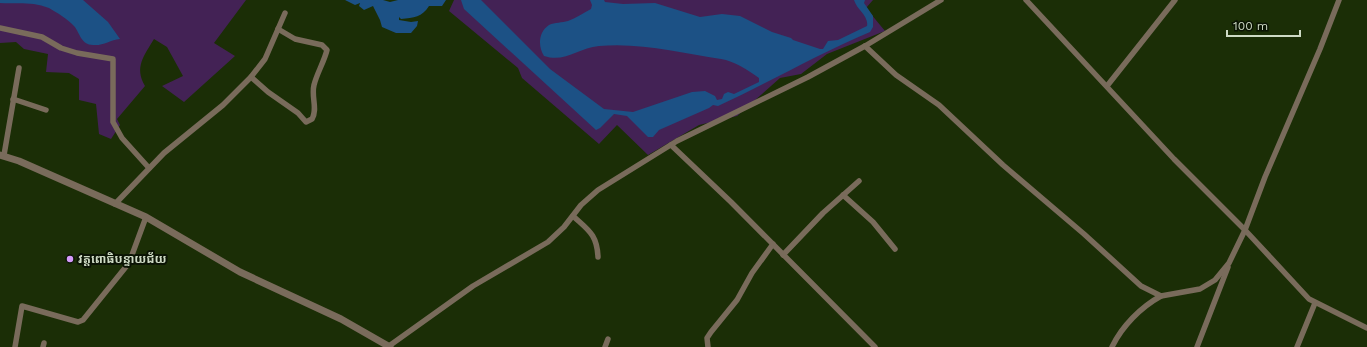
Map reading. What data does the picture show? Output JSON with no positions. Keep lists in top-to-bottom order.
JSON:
{
  "places": ["វត្តពោធិបន្ទាយជ័យ"],
  "scale_bar": "100 m"
}
